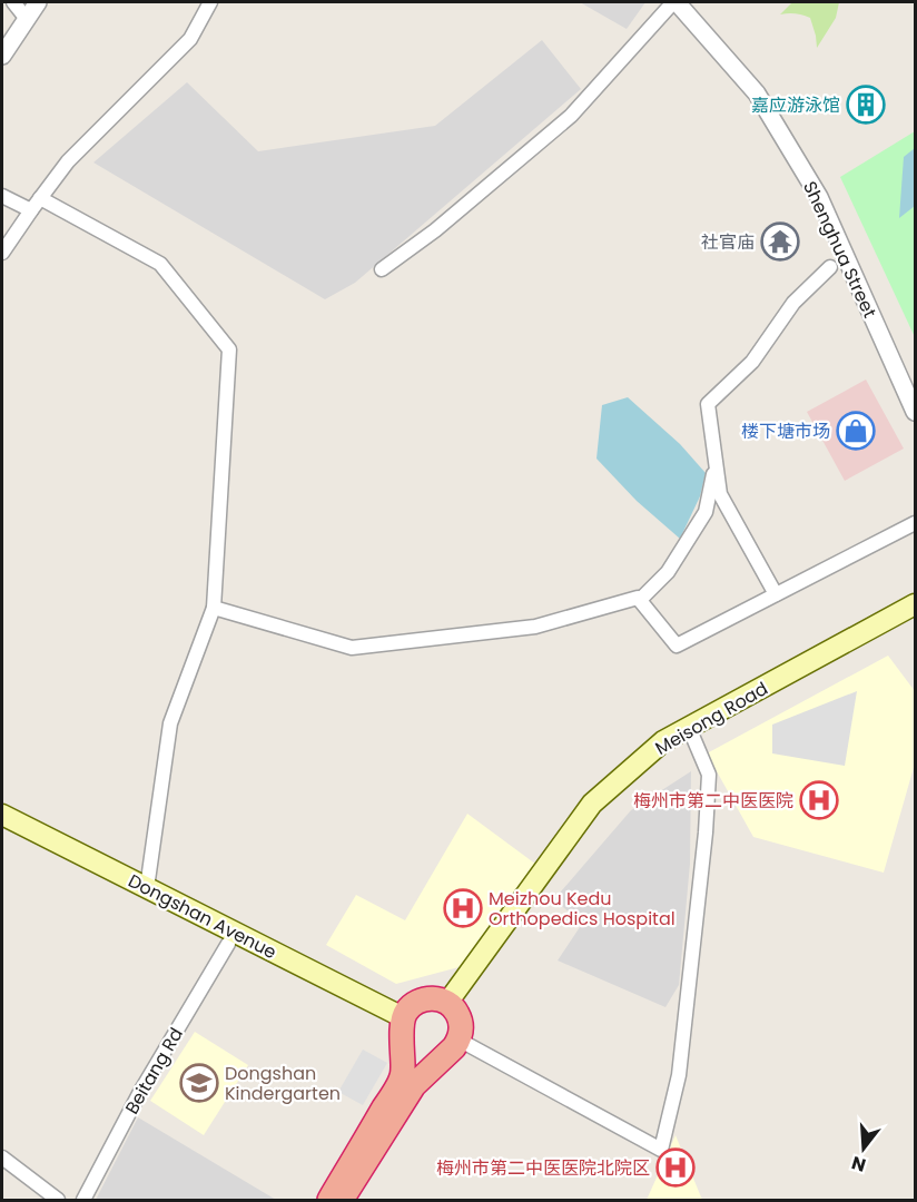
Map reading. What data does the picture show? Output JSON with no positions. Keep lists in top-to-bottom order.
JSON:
{
  "streets": {
    "main road": ["Meisong Road", "Dongshan Avenue"],
    "street": ["Shenghua Street", "Beitang Rd"]
  },
  "crossings": [
    ["Meisong Road", "Dongshan Avenue"]
  ],
  "places": {
    "building": ["嘉应游泳馆"],
    "temple": ["社官庙"],
    "shop": ["楼下塘市场"],
    "hospital": ["梅州市第二中医医院", "Meizhou Kedu Orthopedics Hospital", "梅州市第二中医医院北院区"],
    "school or university": ["Dongshan Kindergarten"]
  },
  "north": "bottom"
}
